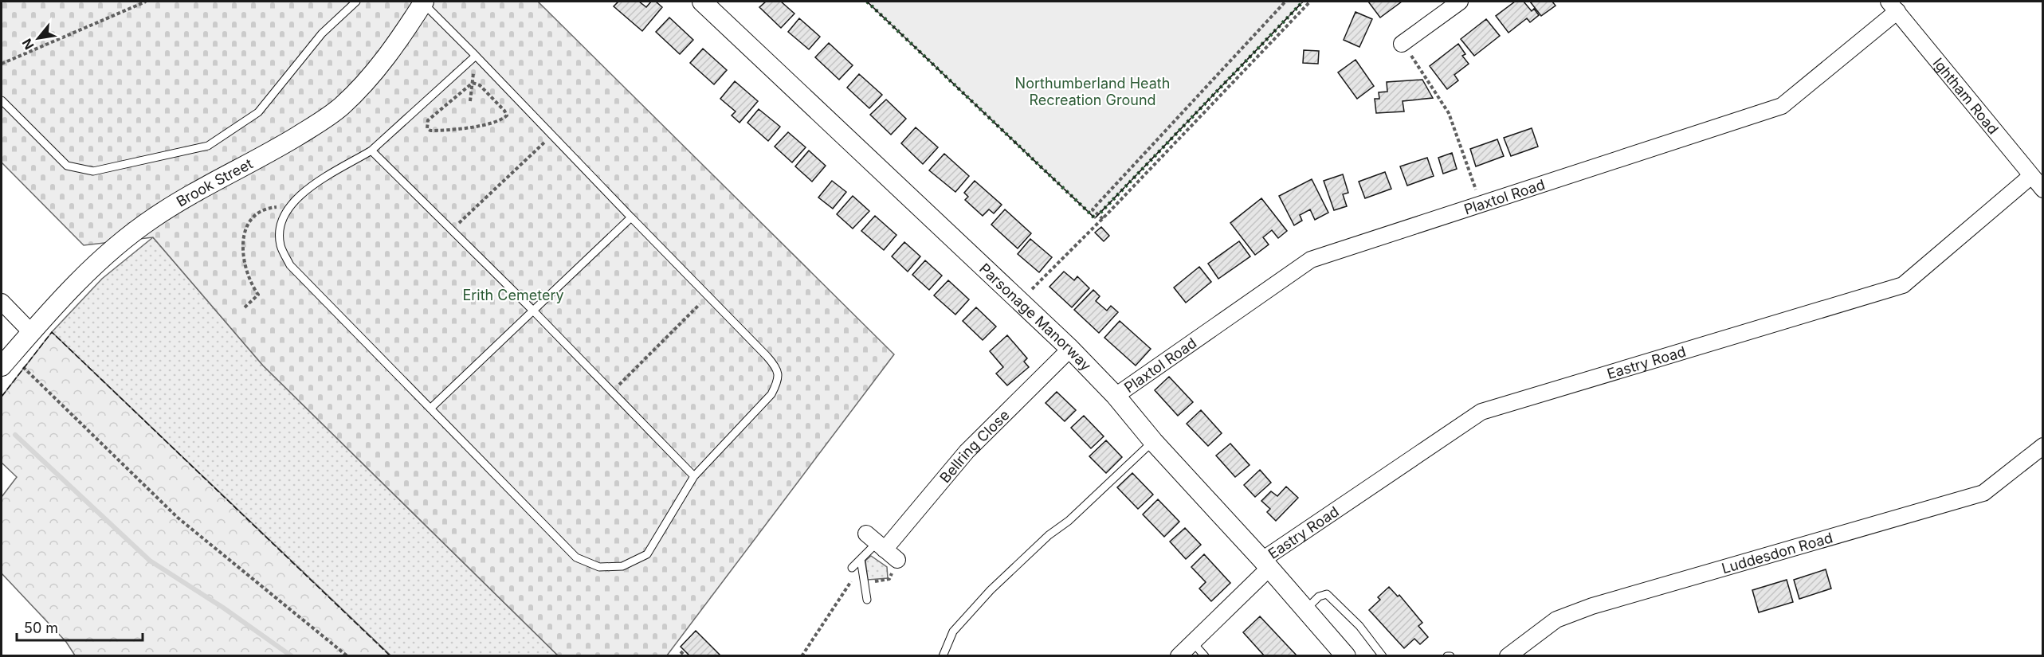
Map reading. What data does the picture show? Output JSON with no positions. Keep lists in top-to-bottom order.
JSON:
{
  "streets": {
    "street": [
      "Ightham Road",
      "Brook Street",
      "Plaxtol Road",
      "Parsonage Manorway",
      "Eastry Road",
      "Bellring Close",
      "Luddesdon Road"
    ]
  },
  "crossings": [
    ["Ightham Road", "Plaxtol Road"],
    ["Ightham Road", "Eastry Road"],
    ["Plaxtol Road", "Parsonage Manorway"],
    ["Parsonage Manorway", "Eastry Road"],
    ["Parsonage Manorway", "Bellring Close"]
  ],
  "parks": ["Northumberland Heath Recreation Ground", "Erith Cemetery"],
  "scale_bar": "50 m",
  "north": "bottom left"
}
